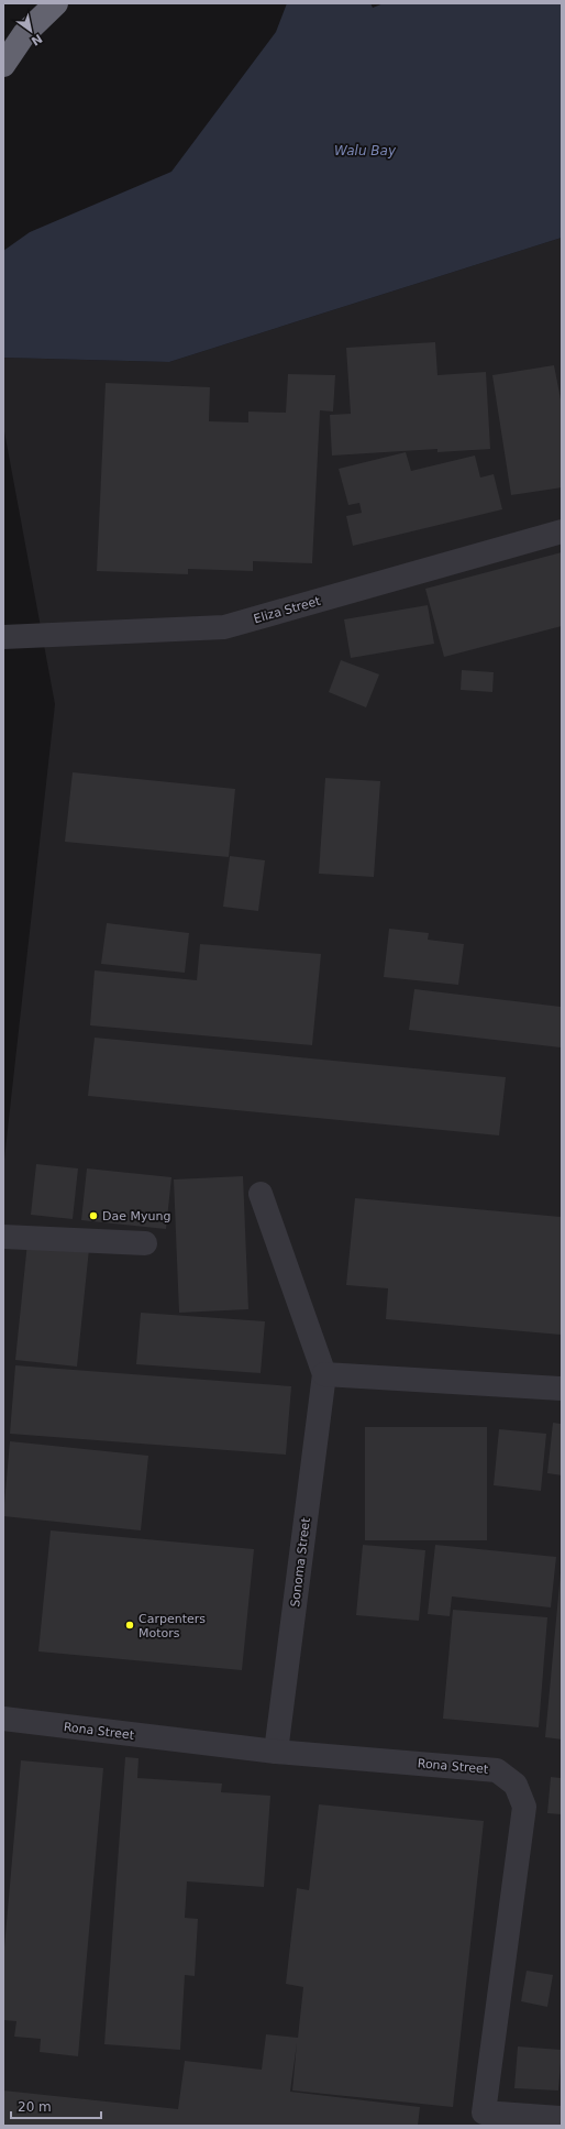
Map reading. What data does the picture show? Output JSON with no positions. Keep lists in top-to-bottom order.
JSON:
{
  "streets": {
    "street": ["Eliza Street", "Sonoma Street", "Rona Street"]
  },
  "crossings": [
    ["Sonoma Street", "Rona Street"]
  ],
  "water": ["Walu Bay"],
  "places": ["Dae Myung", "Carpenters Motors"],
  "scale_bar": "20 m",
  "north": "bottom right"
}
